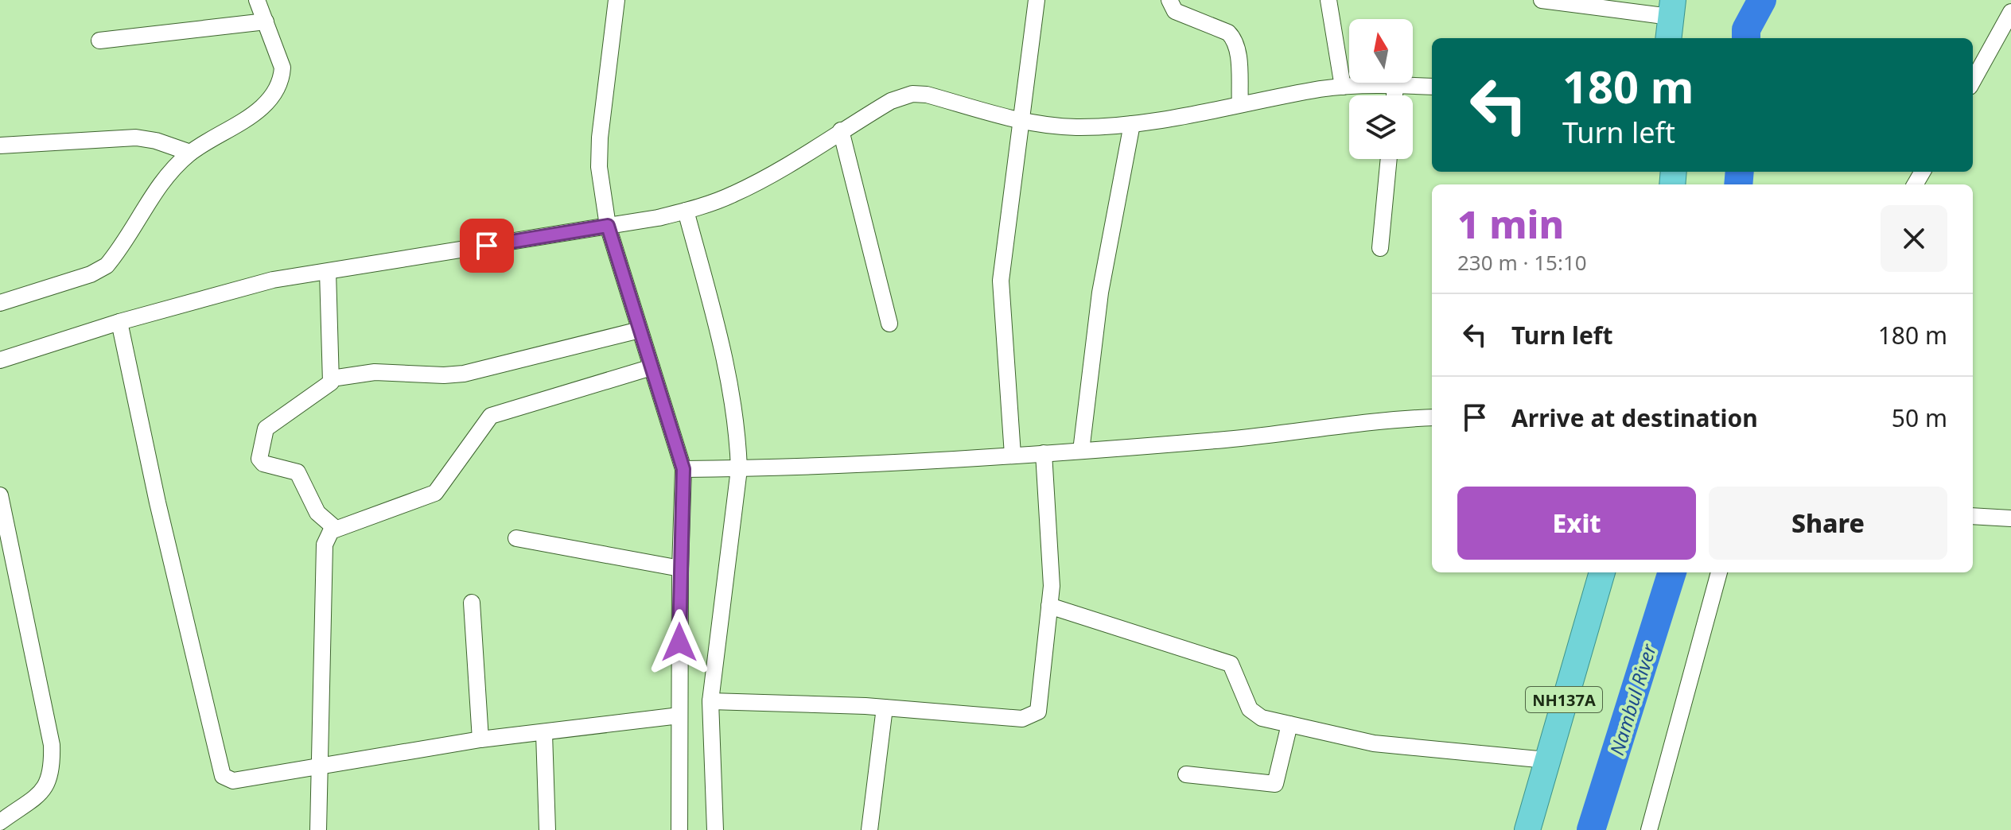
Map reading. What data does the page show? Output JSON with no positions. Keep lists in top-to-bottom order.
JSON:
{
  "streets": {
    "highway": ["NH137A"]
  },
  "water": ["Nambul River"],
  "north": "top",
  "page": {
    "turn": ["180 m", "Turn left"],
    "heading": ["1 min", "230 m · 15:10"],
    "list": [
      {
        "name": "Turn left",
        "value": "180 m"
      },
      {
        "name": "Arrive at destination",
        "value": "50 m"
      }
    ],
    "buttons": ["Exit", "Share"]
  }
}
